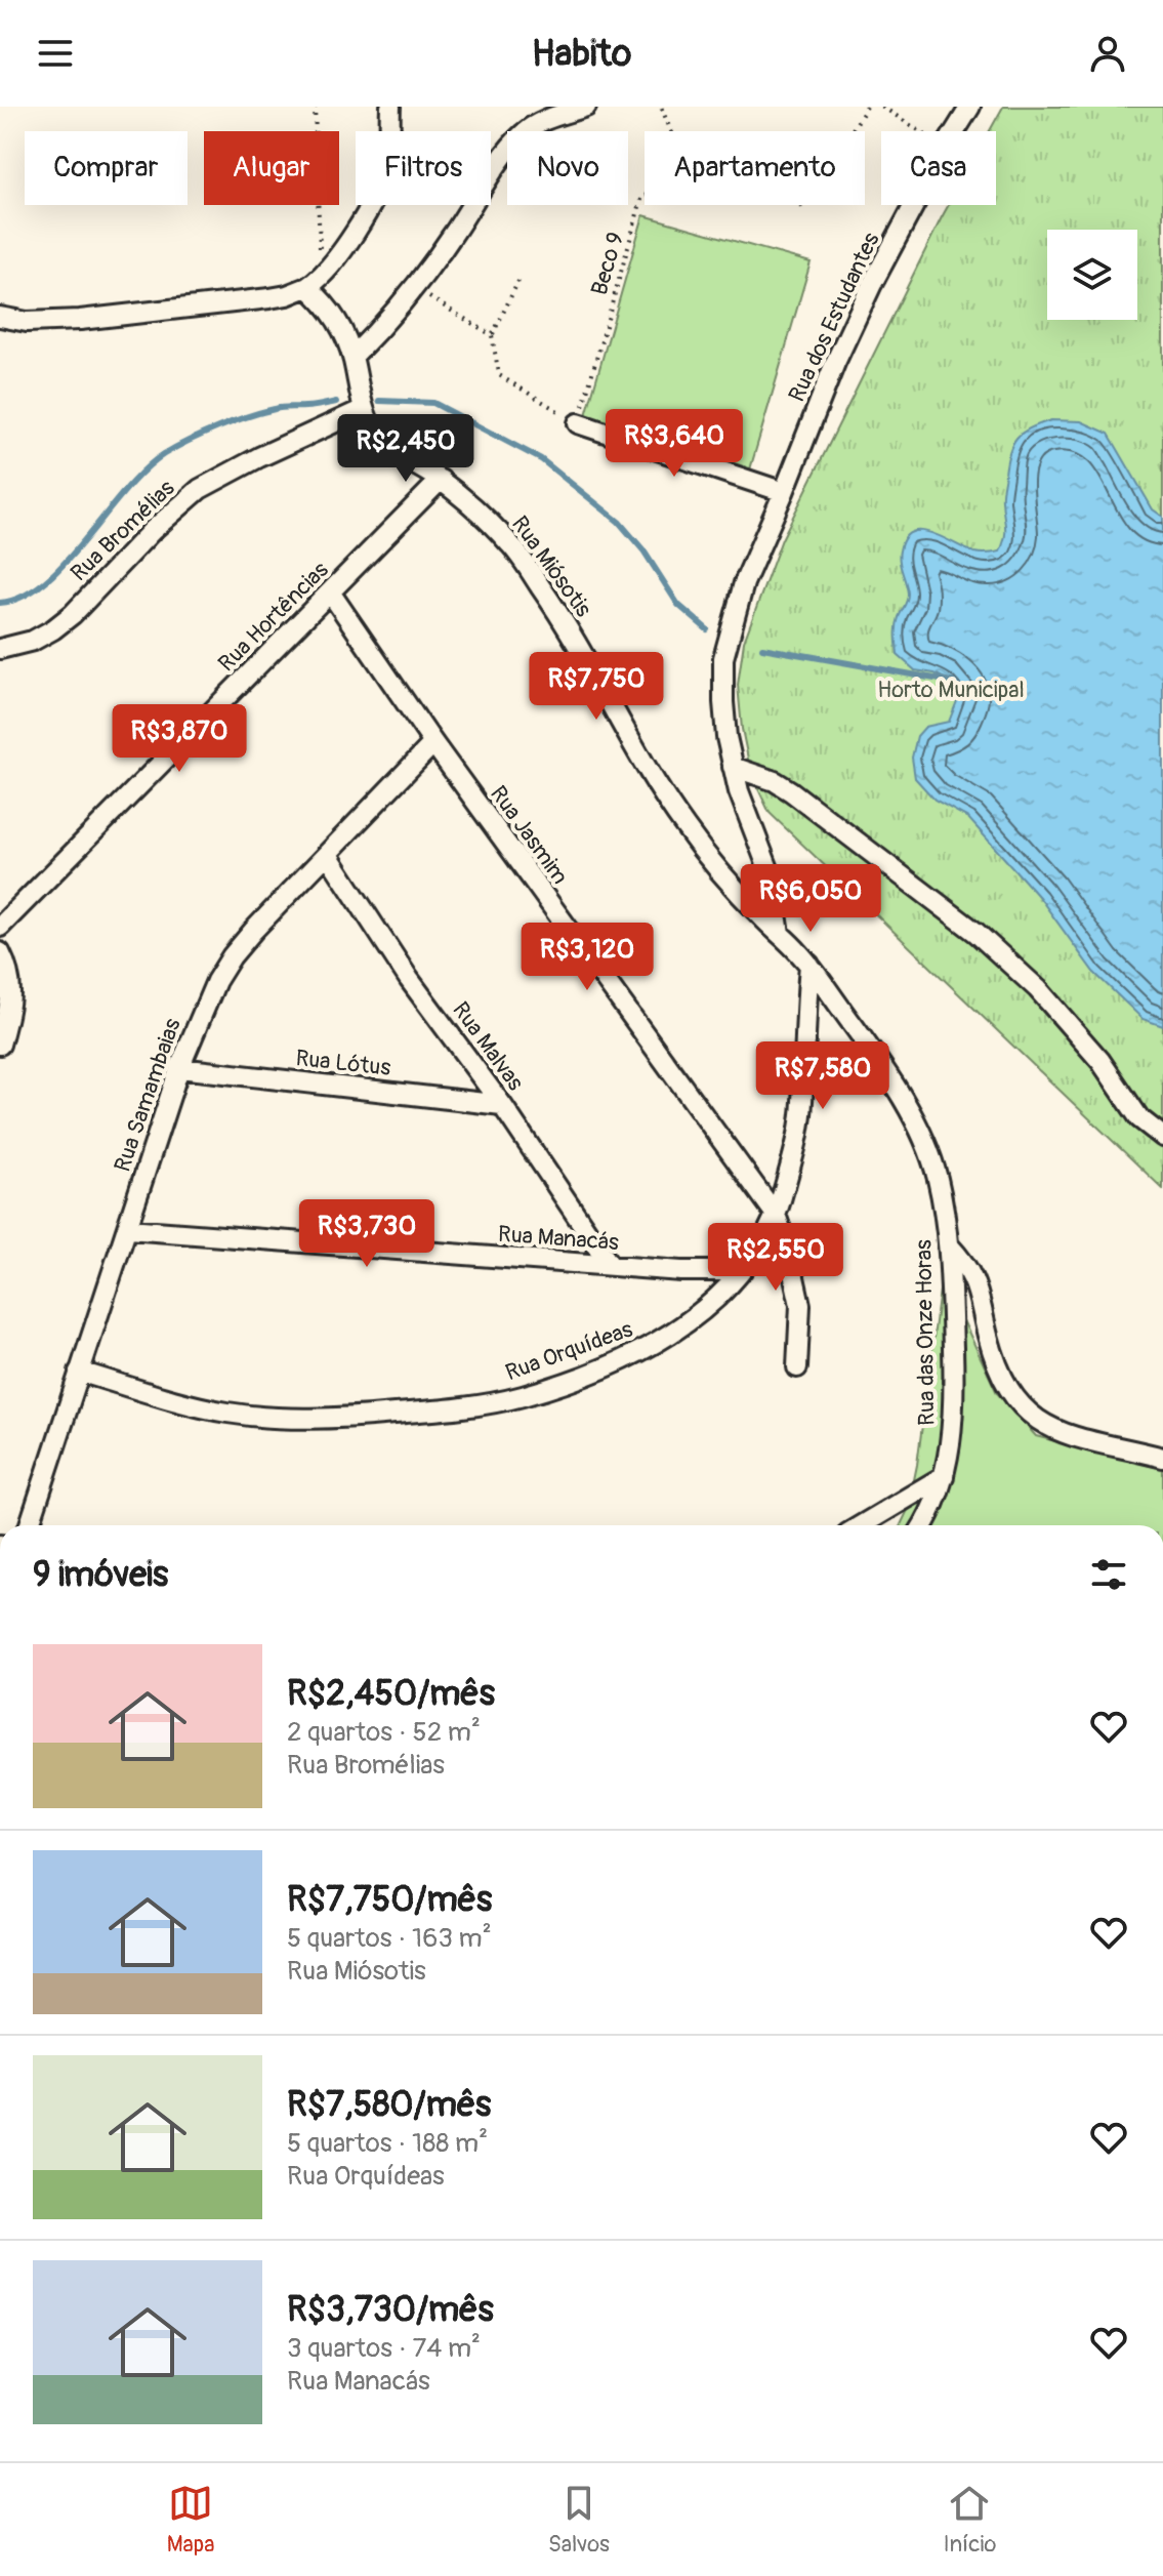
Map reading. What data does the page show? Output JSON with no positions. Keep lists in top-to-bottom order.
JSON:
{
  "streets": {
    "street": [
      "Rua dos Estudantes",
      "Rua Bromélias",
      "Rua Miósotis",
      "Rua Hortências",
      "Rua Jasmim",
      "Rua Malvas",
      "Rua Lótus",
      "Rua Samambaias",
      "Rua Manacás",
      "Rua das Onze Horas",
      "Rua Orquídeas"
    ],
    "path": ["Beco 9"]
  },
  "crossings": [
    ["Rua dos Estudantes", "Rua Miósotis"],
    ["Rua Miósotis", "Rua Hortências"],
    ["Rua Hortências", "Rua Jasmim"],
    ["Rua Jasmim", "Rua Samambaias"],
    ["Rua Jasmim", "Rua Orquídeas"],
    ["Rua Malvas", "Rua Lótus"],
    ["Rua Malvas", "Rua Samambaias"],
    ["Rua Malvas", "Rua Manacás"],
    ["Rua Lótus", "Rua Samambaias"],
    ["Rua Samambaias", "Rua Manacás"],
    ["Rua Samambaias", "Rua Orquídeas"],
    ["Rua Manacás", "Rua Orquídeas"],
    ["Rua das Onze Horas", "Rua Orquídeas"]
  ],
  "parks": ["Horto Municipal"],
  "page": {
    "header": "Habito",
    "chip": [
      "Comprar",
      "Alugar",
      "Filtros",
      "Novo",
      "Apartamento",
      "Casa"
    ],
    "price": [
      "R$3,640",
      "R$2,450",
      "R$7,750",
      "R$3,870",
      "R$6,050",
      "R$3,120",
      "R$7,580",
      "R$3,730",
      "R$2,550"
    ],
    "heading": "9 imóveis",
    "list": [
      {
        "name": "R$2,450/mês",
        "note": "2 quartos · 52 m² · Rua Bromélias"
      },
      {
        "name": "R$7,750/mês",
        "note": "5 quartos · 163 m² · Rua Miósotis"
      },
      {
        "name": "R$7,580/mês",
        "note": "5 quartos · 188 m² · Rua Orquídeas"
      },
      {
        "name": "R$3,730/mês",
        "note": "3 quartos · 74 m² · Rua Manacás"
      }
    ],
    "tabs": ["Mapa", "Salvos", "Início"]
  }
}
